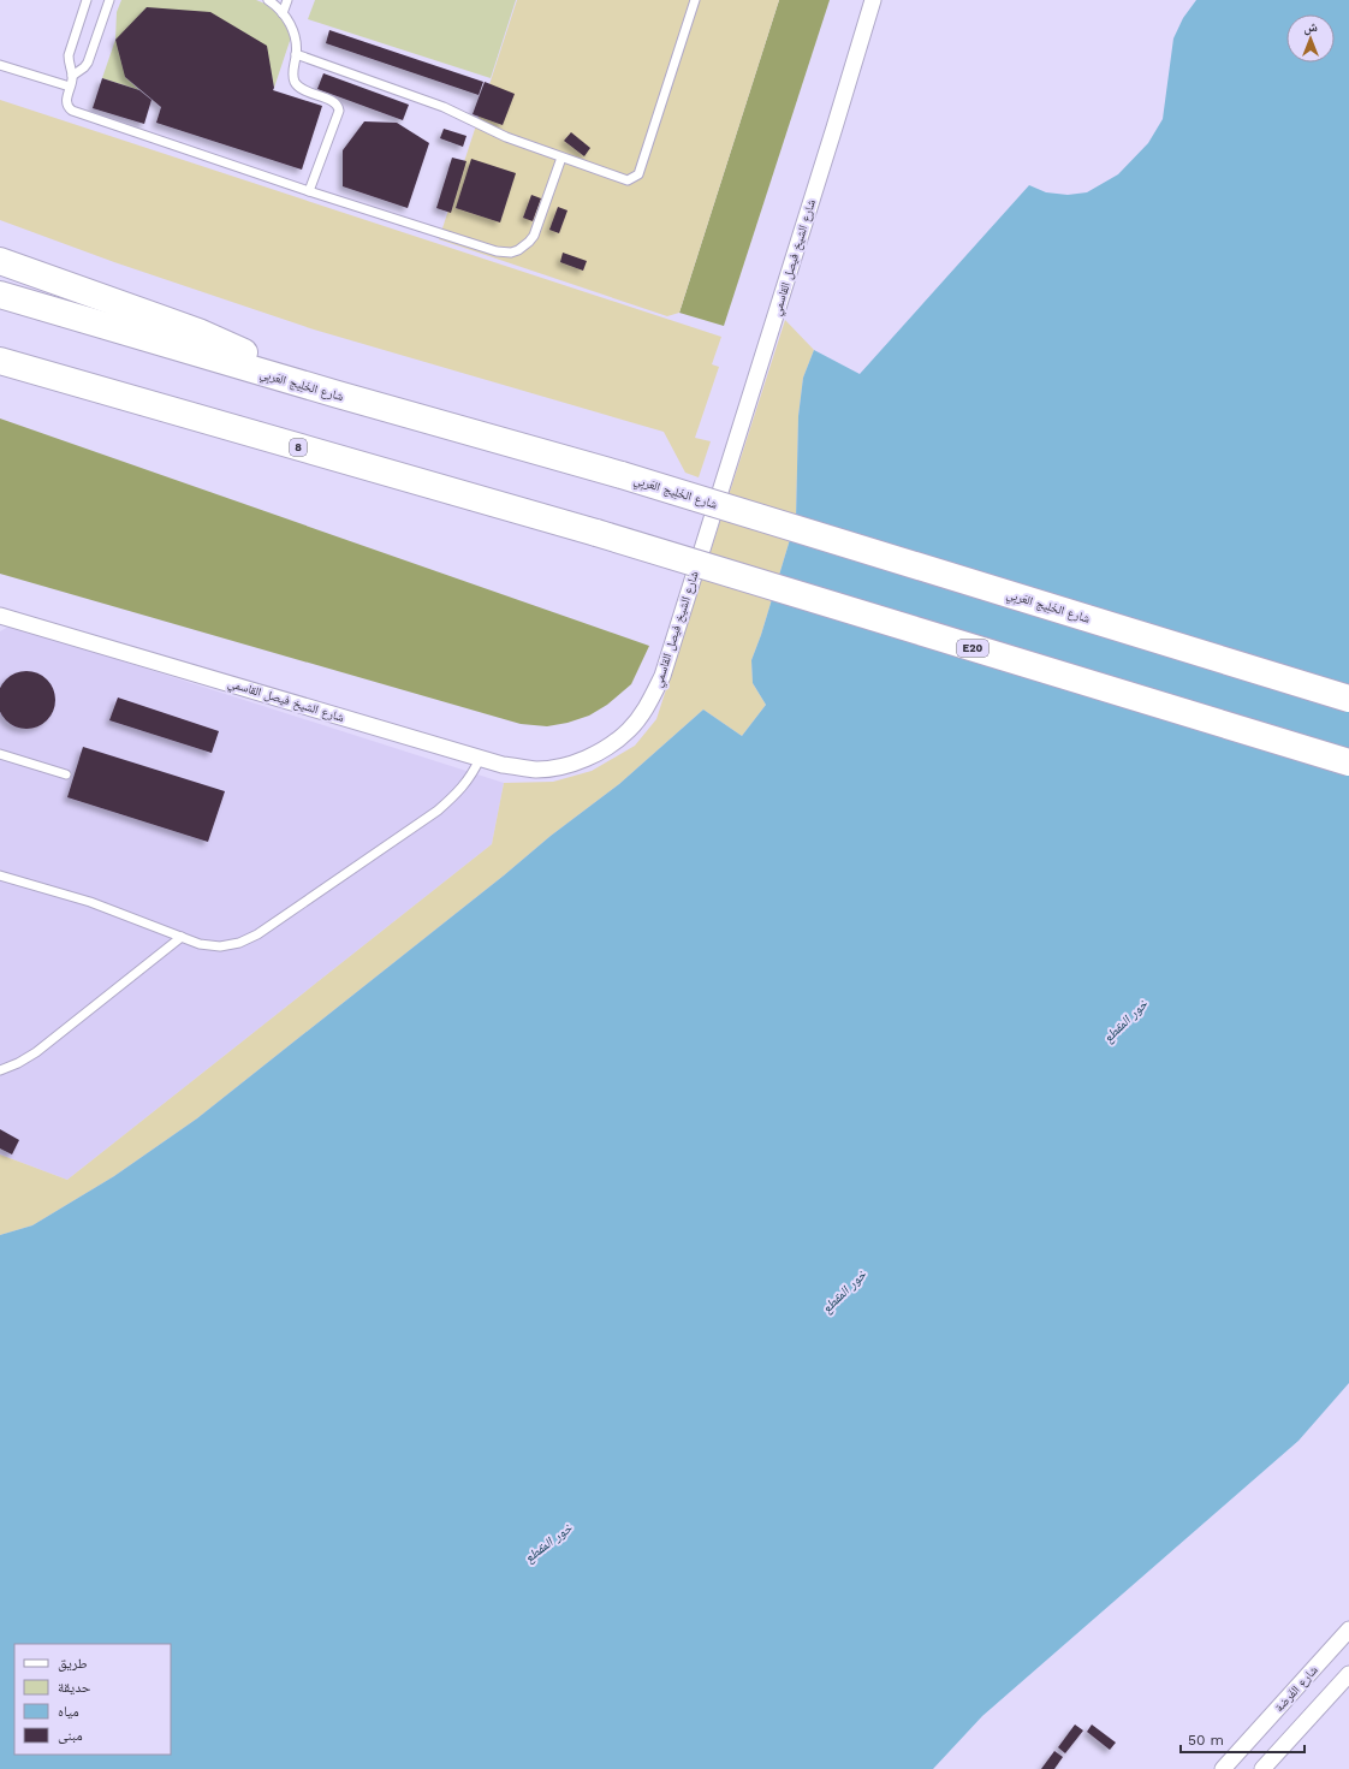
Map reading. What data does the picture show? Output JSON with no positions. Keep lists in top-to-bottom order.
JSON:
{
  "streets": {
    "highway": ["شارع الخَلِيج العَربِي", "8", "E20"],
    "street": ["شارع الشيخ فيصل القاسمي", "شارع الفَرضة"]
  },
  "crossings": [
    ["8", "E20"]
  ],
  "water": ["خور المقطع"],
  "legend": [
    "طريق",
    "حديقة",
    "مياه",
    "مبنى"
  ],
  "scale_bar": "50 m",
  "north": "top"
}
